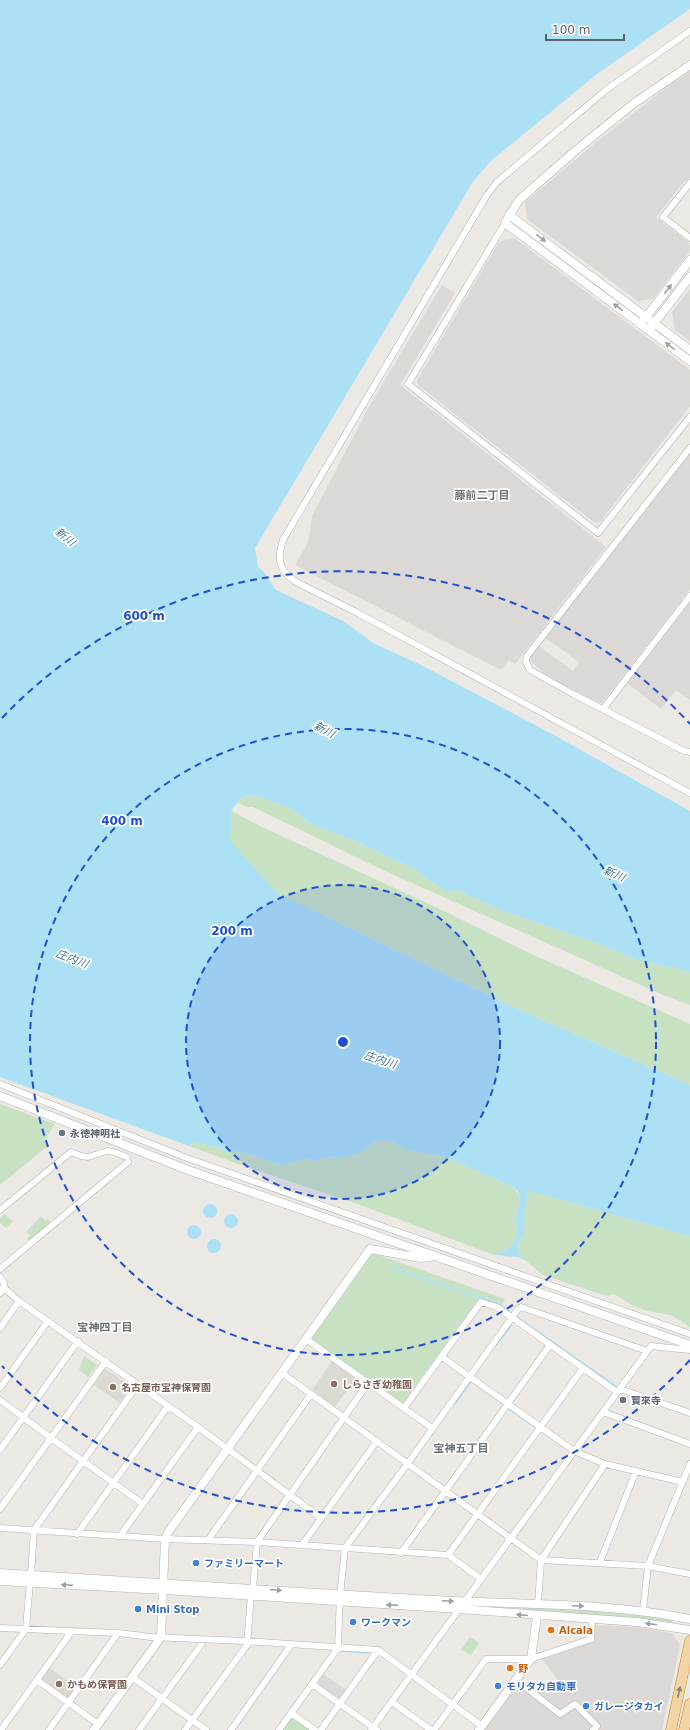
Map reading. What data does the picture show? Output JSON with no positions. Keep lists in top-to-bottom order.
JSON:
{
  "districts": ["藤前二丁目", "宝神四丁目", "宝神五丁目"],
  "water": ["新川", "庄内川"],
  "places": [
    "永徳神明社",
    "しらさぎ幼稚園",
    "名古屋市宝神保育園",
    "寳來寺",
    "ファミリーマート",
    "Mini Stop",
    "ワークマン",
    "Alcala",
    "野",
    "かもめ保育園",
    "モリタカ自動車",
    "ガレージタカイ"
  ],
  "scale_bar": "100 m",
  "rings": ["600 m", "400 m", "200 m"]
}
